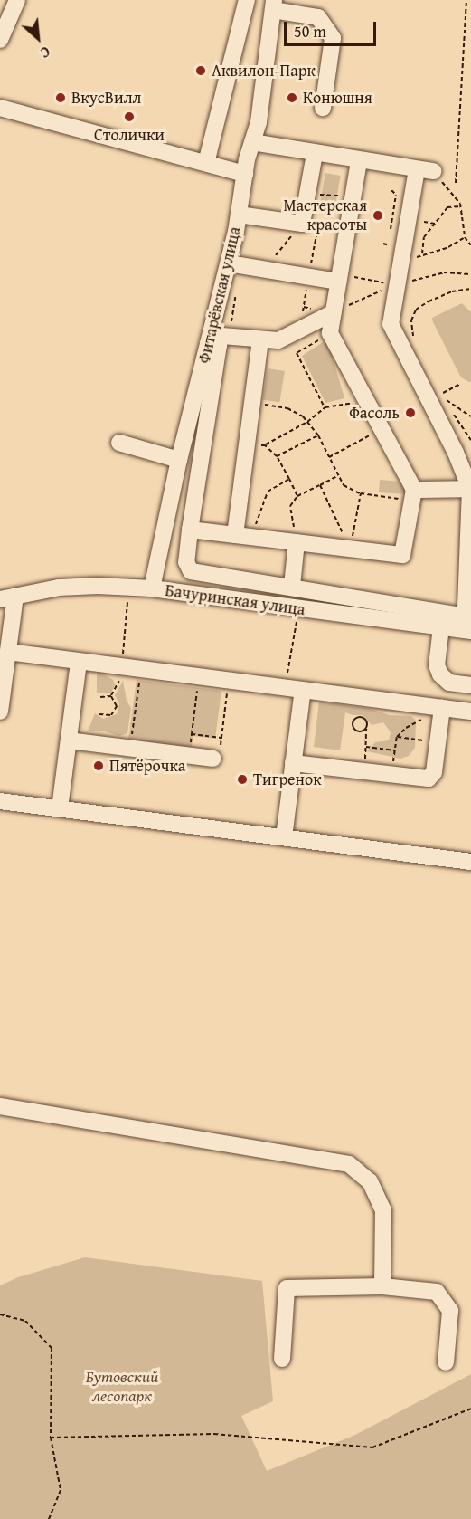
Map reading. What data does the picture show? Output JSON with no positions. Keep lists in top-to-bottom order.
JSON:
{
  "streets": {
    "street": ["Фитарёвская улица", "Бачуринская улица"]
  },
  "crossings": [
    ["Фитарёвская улица", "Бачуринская улица"]
  ],
  "parks": ["Бутовский лесопарк"],
  "places": [
    "Аквилон-Парк",
    "ВкусВилл",
    "Конюшня",
    "Столички",
    "Мастерская красоты",
    "Фасоль",
    "Пятёрочка",
    "Тигренок"
  ],
  "scale_bar": "50 m",
  "north": "bottom right"
}
